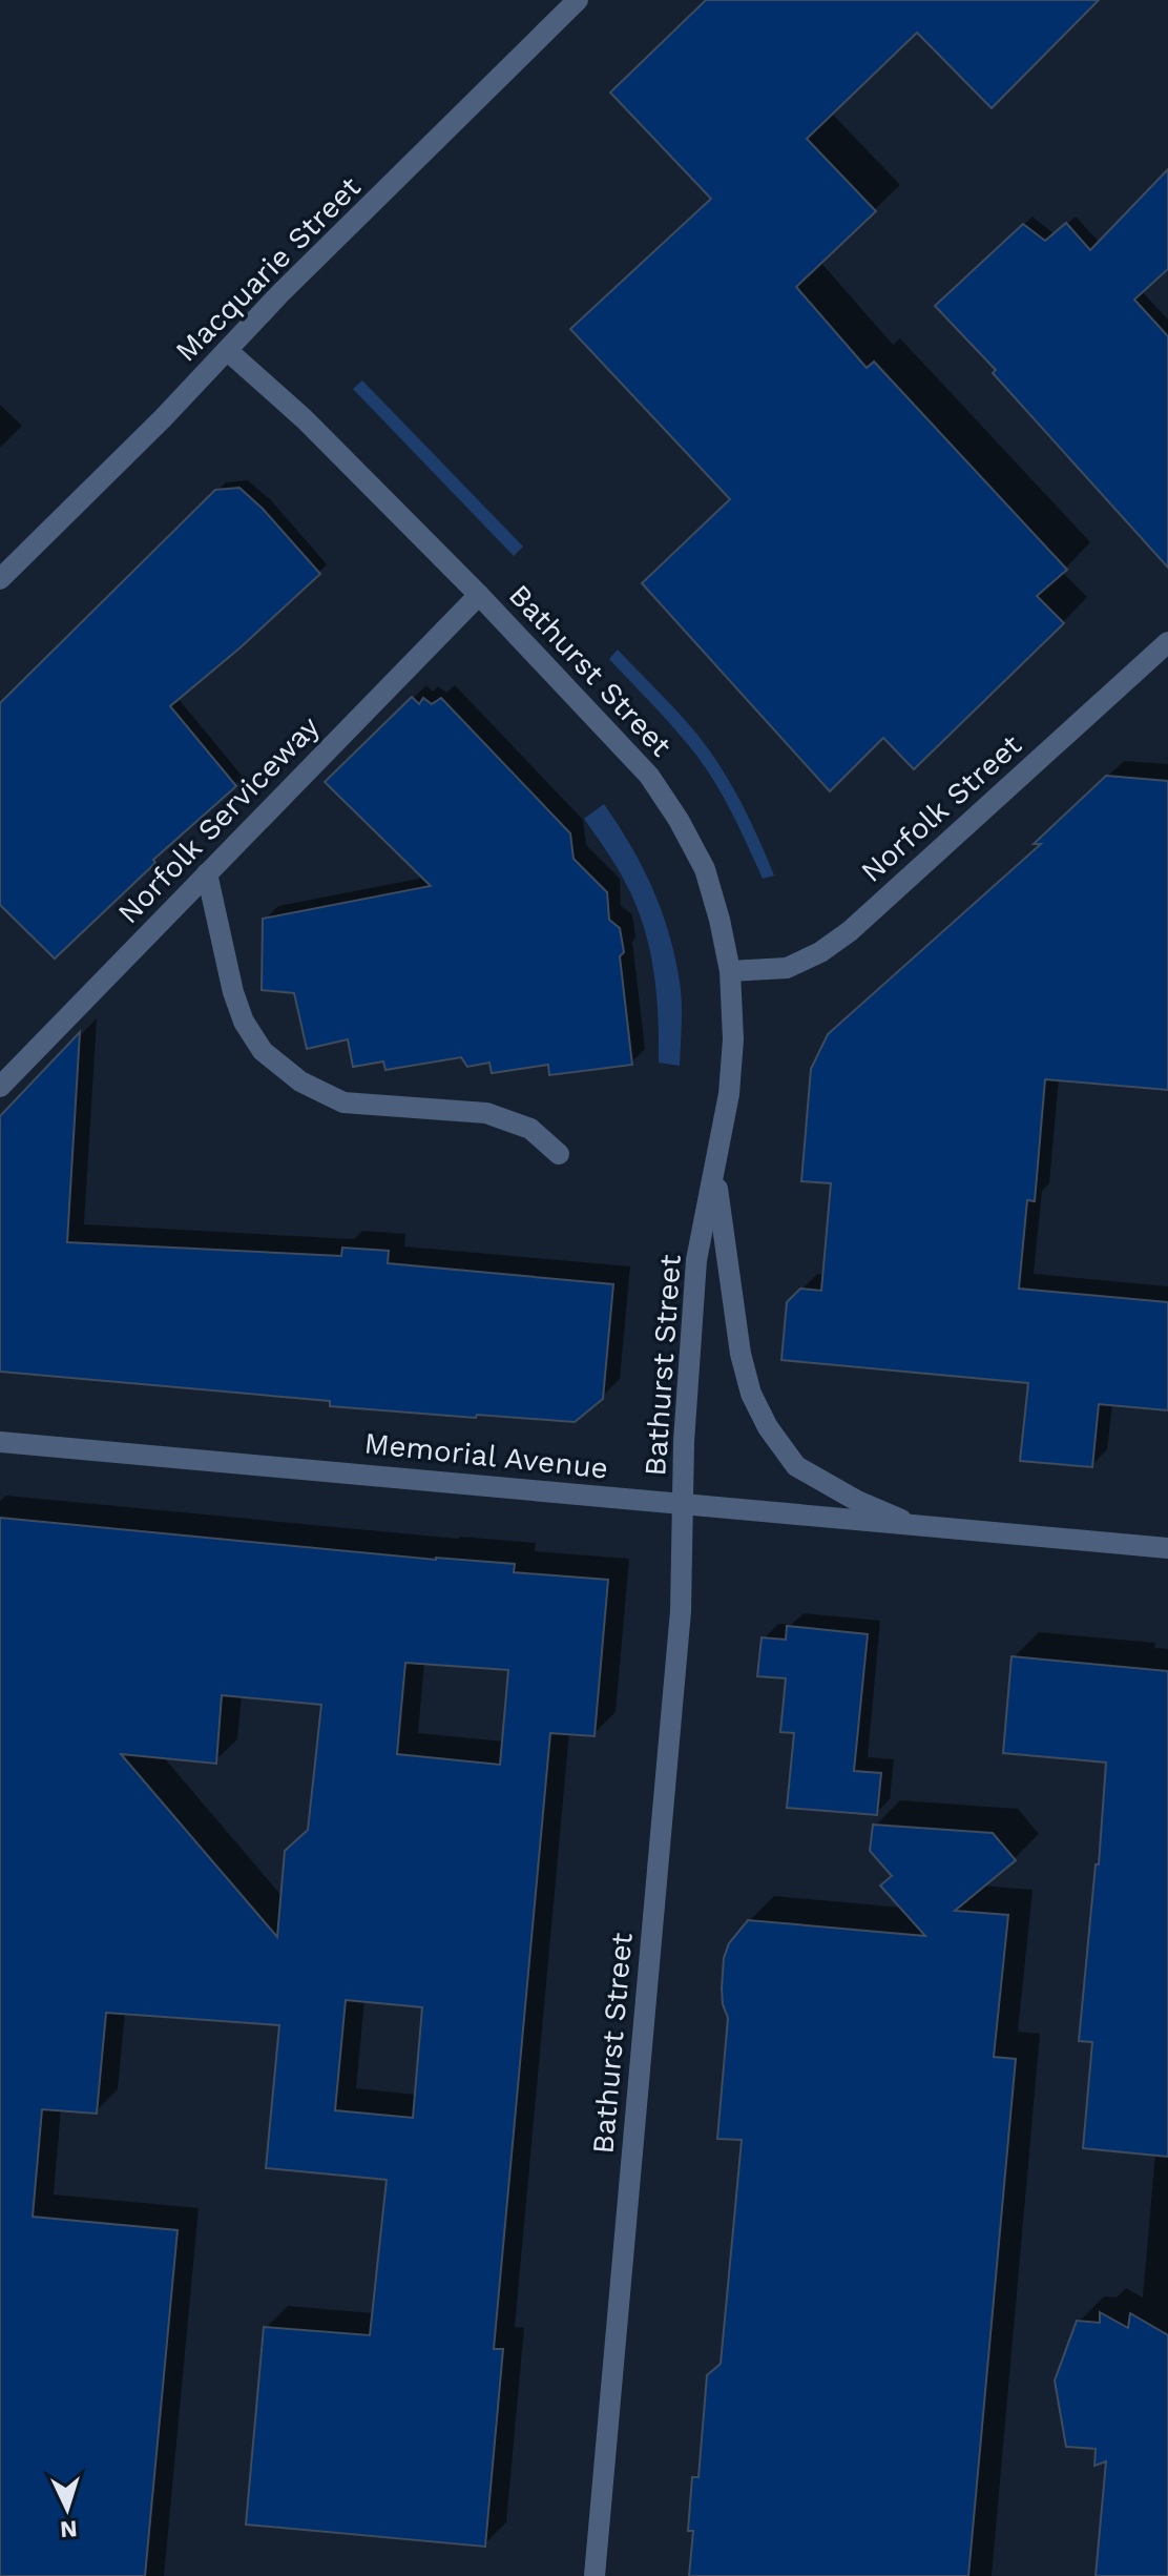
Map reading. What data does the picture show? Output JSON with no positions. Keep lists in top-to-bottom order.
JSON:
{
  "streets": {
    "street": [
      "Macquarie Street",
      "Bathurst Street",
      "Norfolk Street",
      "Norfolk Serviceway",
      "Memorial Avenue"
    ]
  },
  "crossings": [
    ["Macquarie Street", "Bathurst Street"],
    ["Bathurst Street", "Norfolk Street"],
    ["Bathurst Street", "Norfolk Serviceway"],
    ["Bathurst Street", "Memorial Avenue"]
  ],
  "north": "bottom"
}
